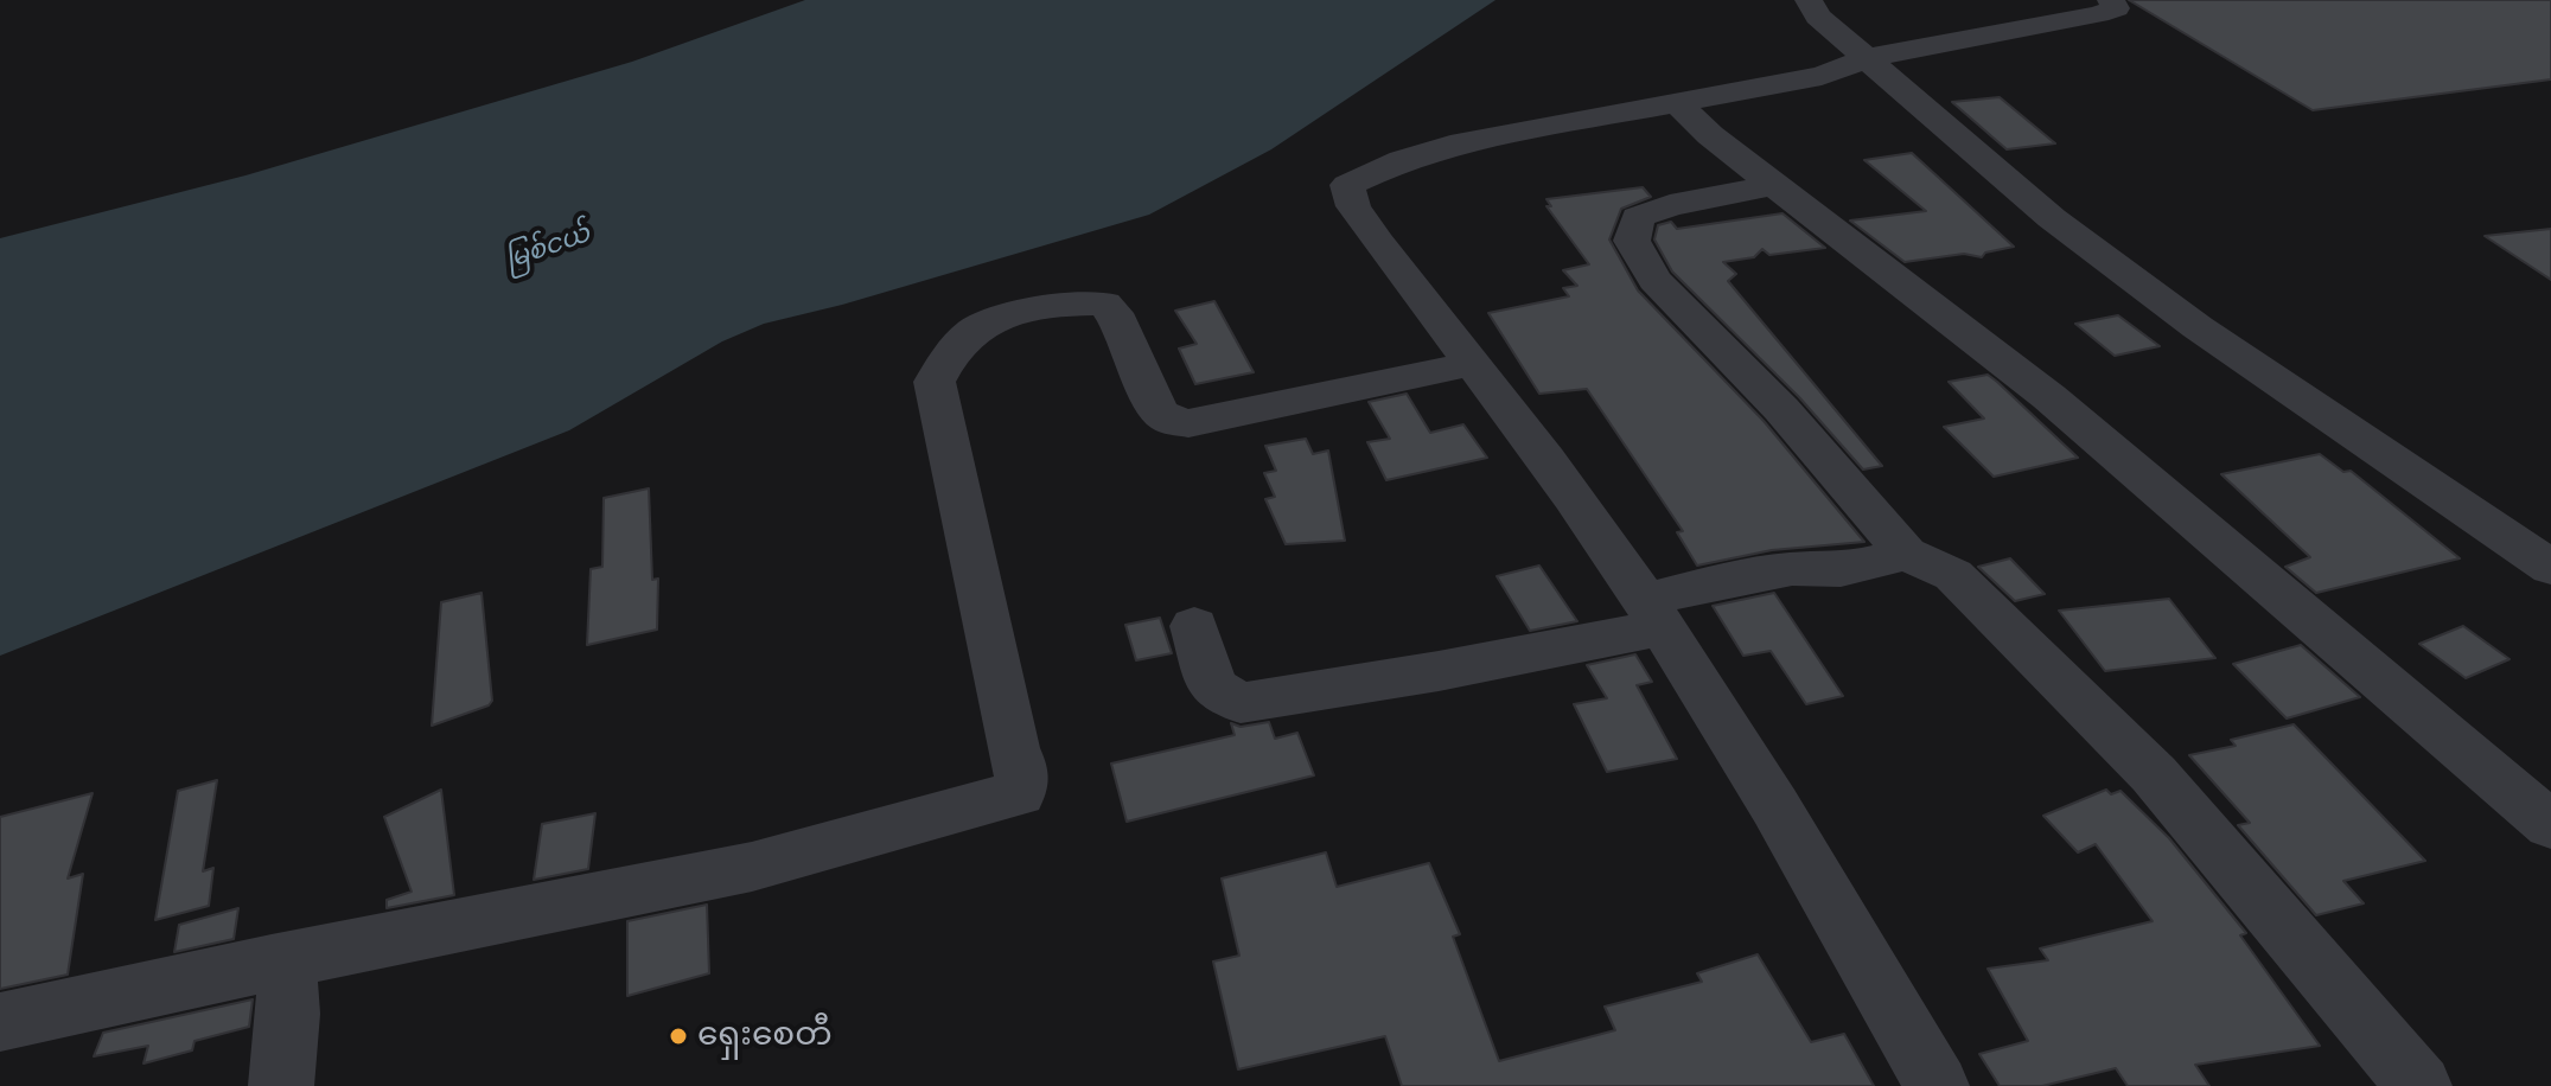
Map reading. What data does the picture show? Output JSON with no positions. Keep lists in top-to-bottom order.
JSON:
{
  "water": ["မြစ်ငယ်"],
  "places": ["ရှေးစေတီ"]
}
